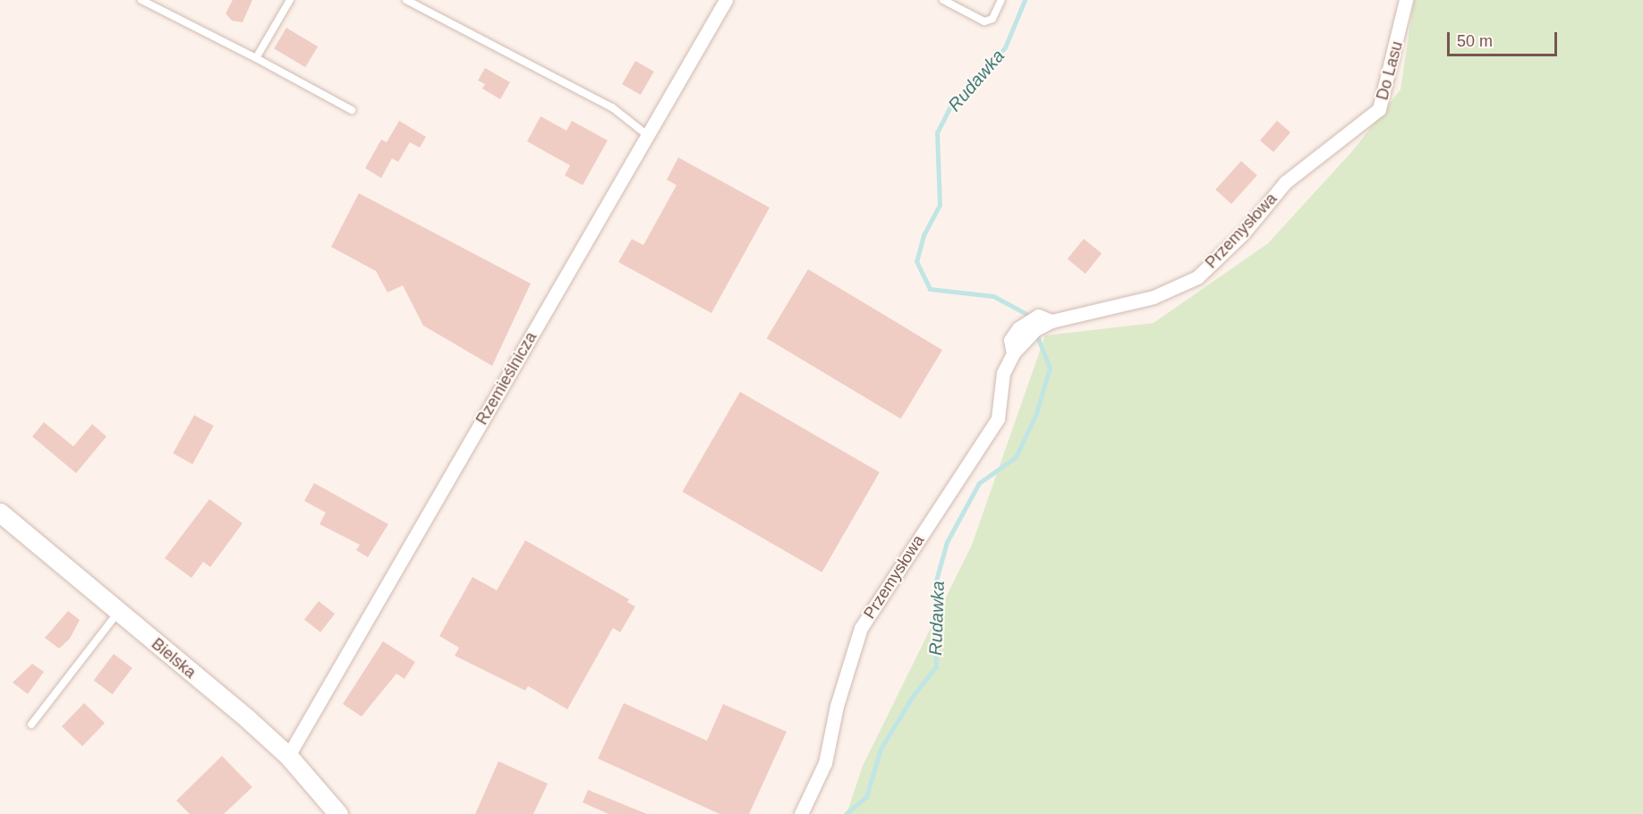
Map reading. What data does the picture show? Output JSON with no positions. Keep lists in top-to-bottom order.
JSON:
{
  "streets": {
    "street": [
      "Do Lasu",
      "Przemysłowa",
      "Rzemieślnicza",
      "Bielska"
    ]
  },
  "crossings": [
    ["Do Lasu", "Przemysłowa"],
    ["Rzemieślnicza", "Bielska"]
  ],
  "water": ["Rudawka"],
  "scale_bar": "50 m"
}
